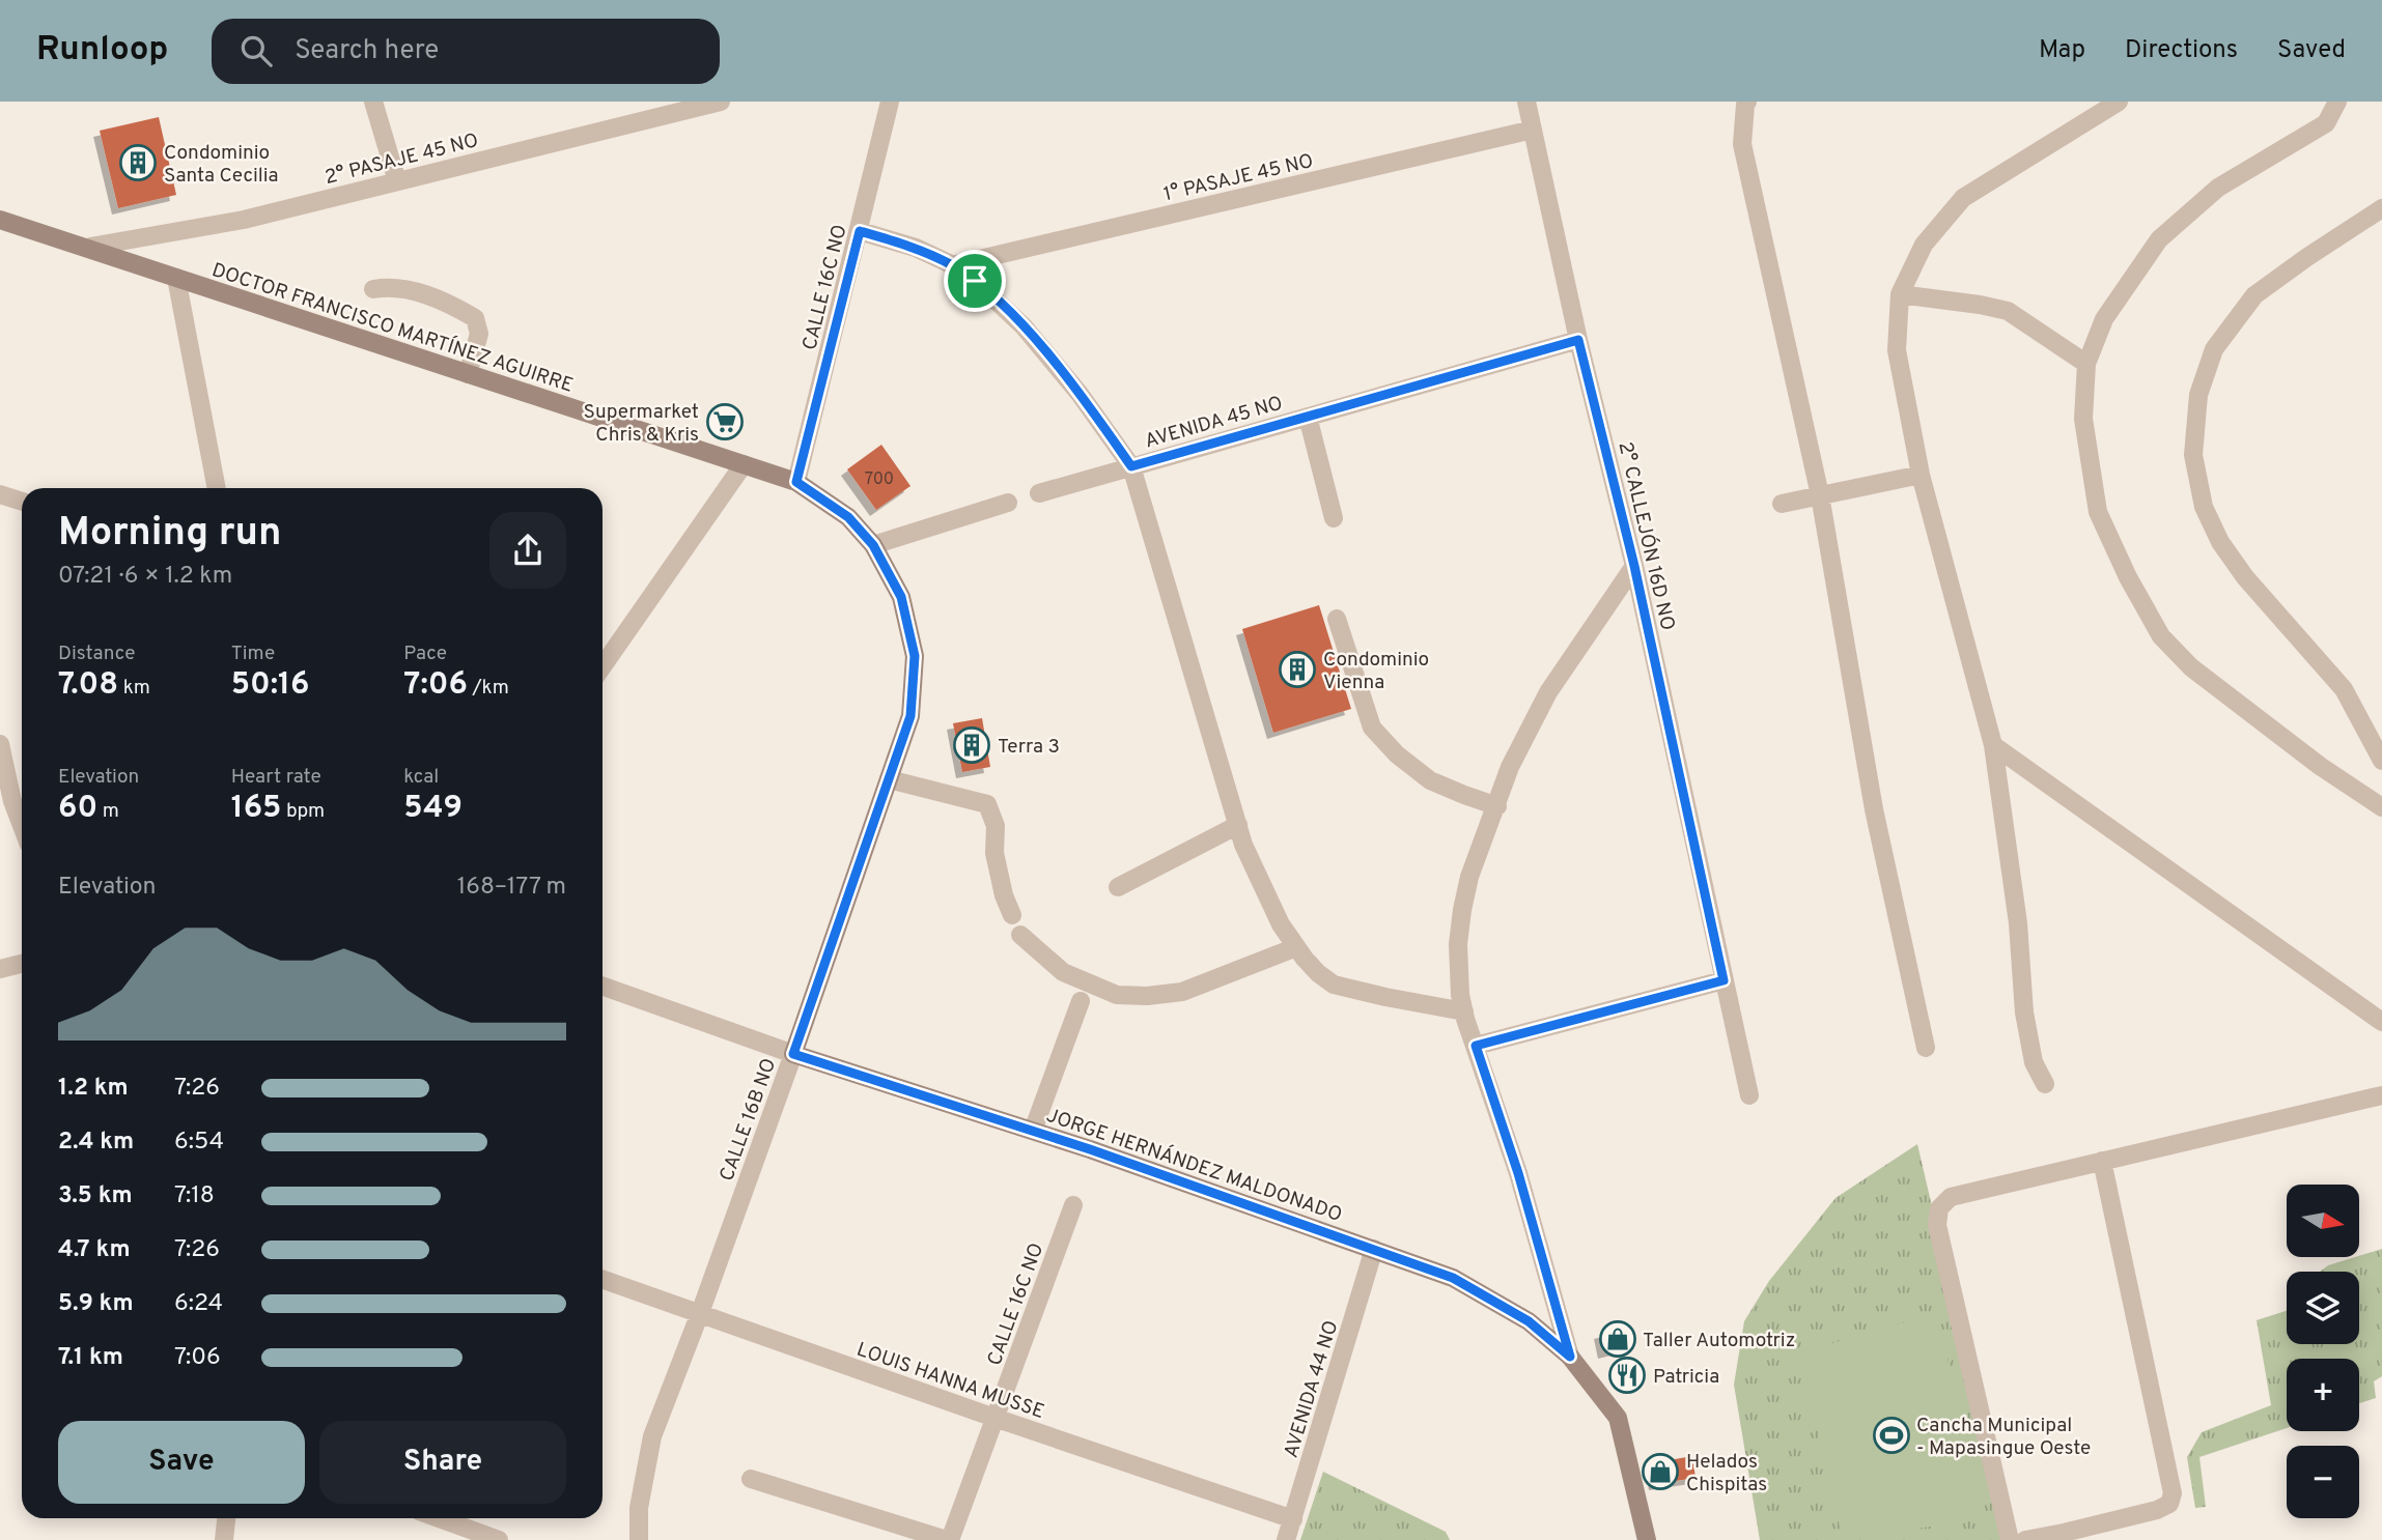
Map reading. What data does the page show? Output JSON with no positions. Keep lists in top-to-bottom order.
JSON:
{
  "streets": {
    "street": [
      "2° PASAJE 45 NO",
      "1° PASAJE 45 NO",
      "CALLE 16C NO",
      "DOCTOR FRANCISCO MARTÍNEZ AGUIRRE",
      "AVENIDA 45 NO",
      "2° CALLEJÓN 16D NO",
      "CALLE 16B NO",
      "JORGE HERNÁNDEZ MALDONADO",
      "LOUIS HANNA MUSSE",
      "AVENIDA 44 NO"
    ]
  },
  "crossings": [
    ["2° PASAJE 45 NO", "DOCTOR FRANCISCO MARTÍNEZ AGUIRRE"],
    ["1° PASAJE 45 NO", "AVENIDA 45 NO"],
    ["1° PASAJE 45 NO", "2° CALLEJÓN 16D NO"],
    ["CALLE 16C NO", "DOCTOR FRANCISCO MARTÍNEZ AGUIRRE"],
    ["CALLE 16C NO", "AVENIDA 45 NO"],
    ["CALLE 16C NO", "LOUIS HANNA MUSSE"],
    ["DOCTOR FRANCISCO MARTÍNEZ AGUIRRE", "CALLE 16B NO"],
    ["AVENIDA 45 NO", "2° CALLEJÓN 16D NO"],
    ["CALLE 16B NO", "JORGE HERNÁNDEZ MALDONADO"],
    ["CALLE 16B NO", "LOUIS HANNA MUSSE"],
    ["JORGE HERNÁNDEZ MALDONADO", "AVENIDA 44 NO"],
    ["LOUIS HANNA MUSSE", "AVENIDA 44 NO"]
  ],
  "places": {
    "building": ["Condominio Santa Cecilia", "Condominio Vienna", "Terra 3"],
    "supermarket": ["Supermarket Chris & Kris"],
    "shop": ["Taller Automotriz", "Helados Chispitas"],
    "restaurant": ["Patricia"],
    "sports": ["Cancha Municipal - Mapasingue Oeste"]
  },
  "house_numbers": ["700"],
  "north": "right",
  "page": {
    "header": "Runloop",
    "search": "Search here",
    "nav": ["Map", "Directions", "Saved"],
    "heading": ["Morning run", "07:21 · 6 × 1.2 km"],
    "stats": [
      ["Distance", "7.08 km"],
      ["Time", "50:16"],
      ["Pace", "7:06 /km"],
      ["Elevation", "60 m"],
      ["Heart rate", "165 bpm"],
      ["kcal", "549"]
    ],
    "chart": ["Elevation", "168–177 m"],
    "list": [
      {
        "name": "1.2 km",
        "note": "7:26"
      },
      {
        "name": "2.4 km",
        "note": "6:54"
      },
      {
        "name": "3.5 km",
        "note": "7:18"
      },
      {
        "name": "4.7 km",
        "note": "7:26"
      },
      {
        "name": "5.9 km",
        "note": "6:24"
      },
      {
        "name": "7.1 km",
        "note": "7:06"
      }
    ],
    "map_buttons": ["+", "−"],
    "buttons": ["Save", "Share"]
  }
}
